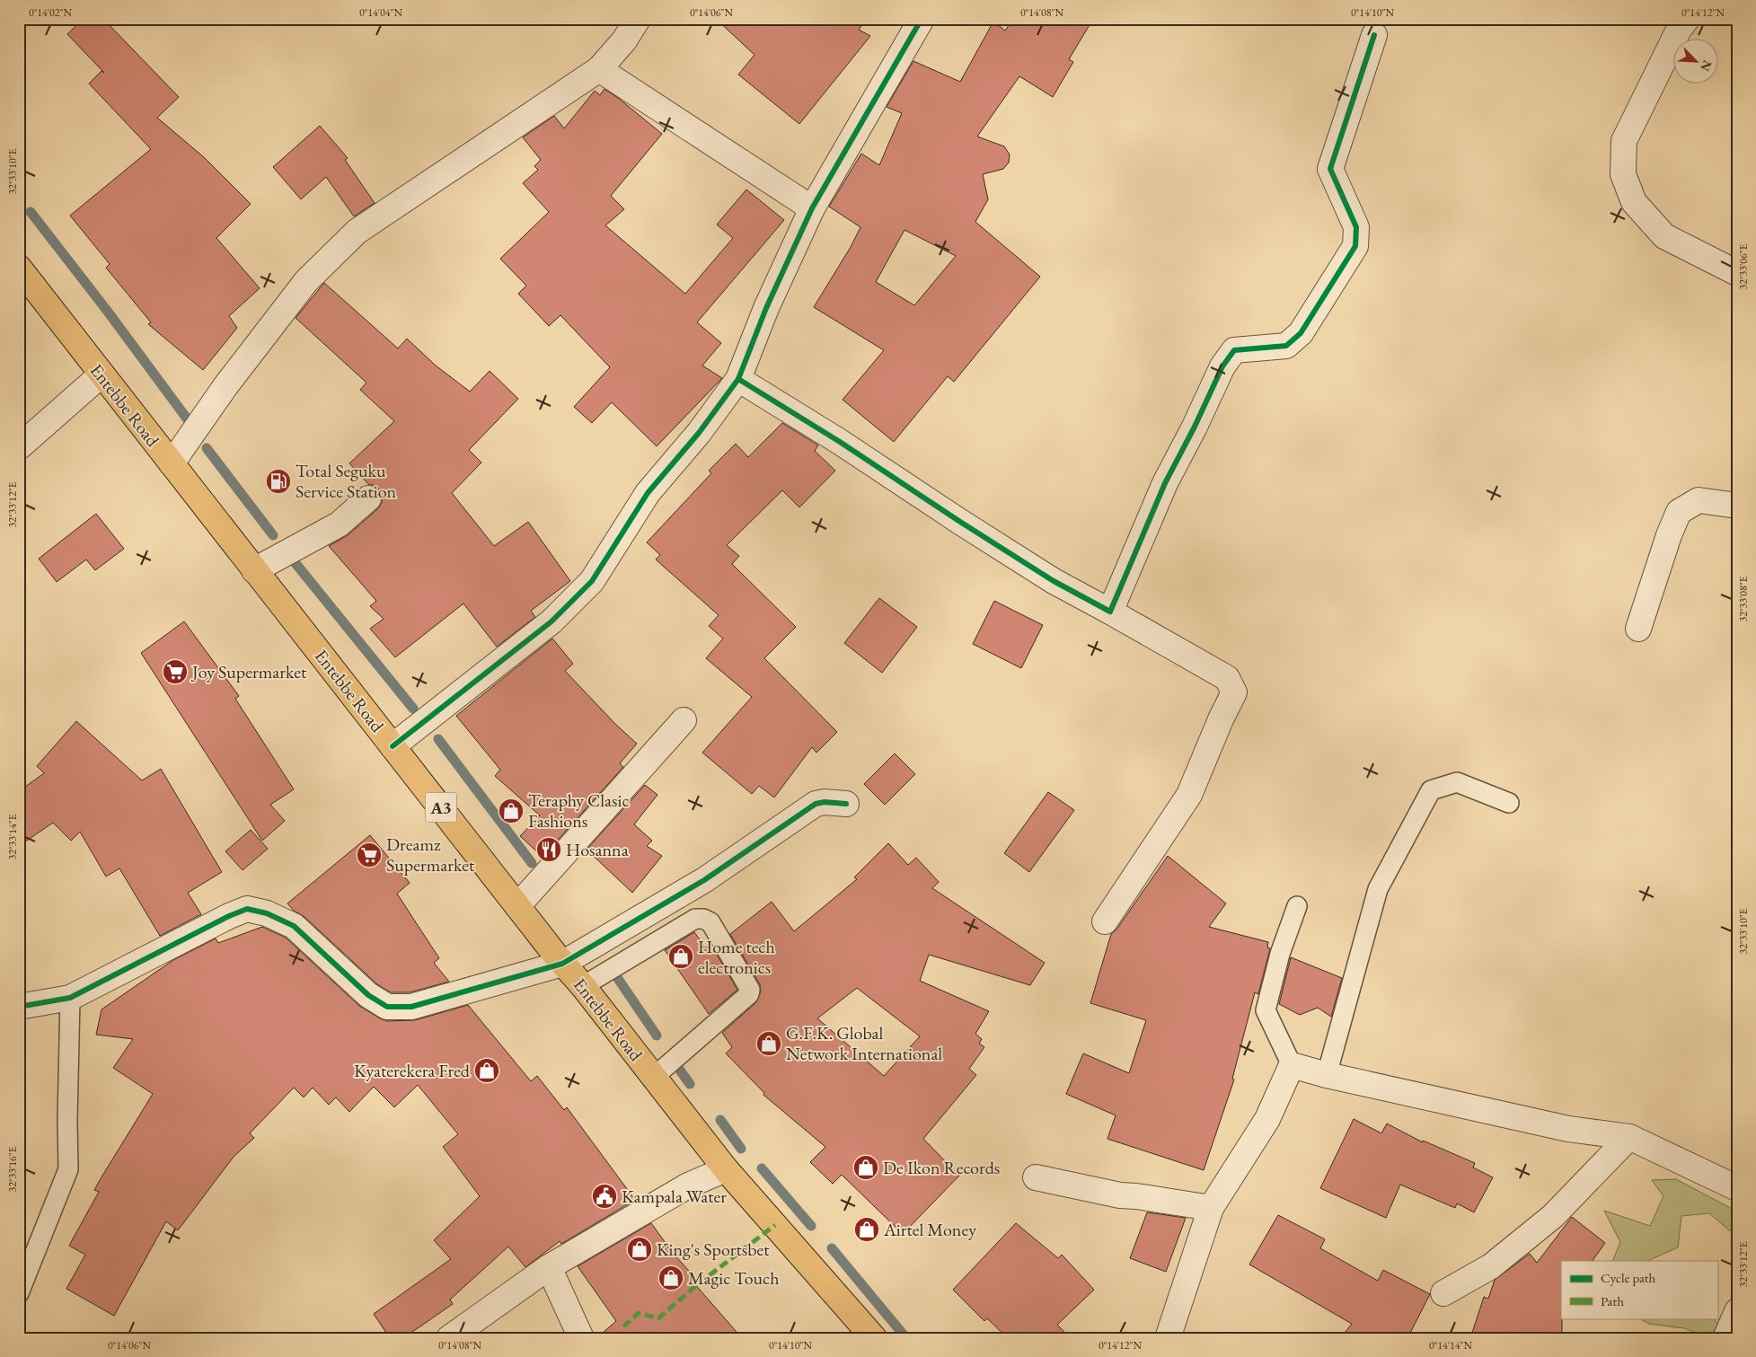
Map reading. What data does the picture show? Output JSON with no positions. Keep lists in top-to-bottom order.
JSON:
{
  "streets": {
    "main road": ["Entebbe Road", "A3"]
  },
  "places": {
    "fuel station": ["Total Seguku Service Station"],
    "supermarket": ["Joy Supermarket", "Dreamz Supermarket"],
    "shop": [
      "Teraphy Clasic Fashions",
      "Home tech electronics",
      "G.F.K. Global Network International",
      "Kyaterekera Fred",
      "De Ikon Records",
      "Airtel Money",
      "King's Sportsbet",
      "Magic Touch"
    ],
    "restaurant": ["Hosanna"],
    "public building": ["Kampala Water"]
  },
  "legend": ["Cycle path", "Path"],
  "north": "bottom right",
  "coordinates": [
    "0°14'02\"N",
    "0°14'04\"N",
    "0°14'06\"N",
    "0°14'08\"N",
    "0°14'10\"N",
    "0°14'12\"N",
    "32°33'10\"E",
    "32°33'06\"E",
    "32°33'12\"E",
    "32°33'08\"E",
    "32°33'14\"E",
    "32°33'16\"E",
    "0°14'14\"N"
  ]
}
